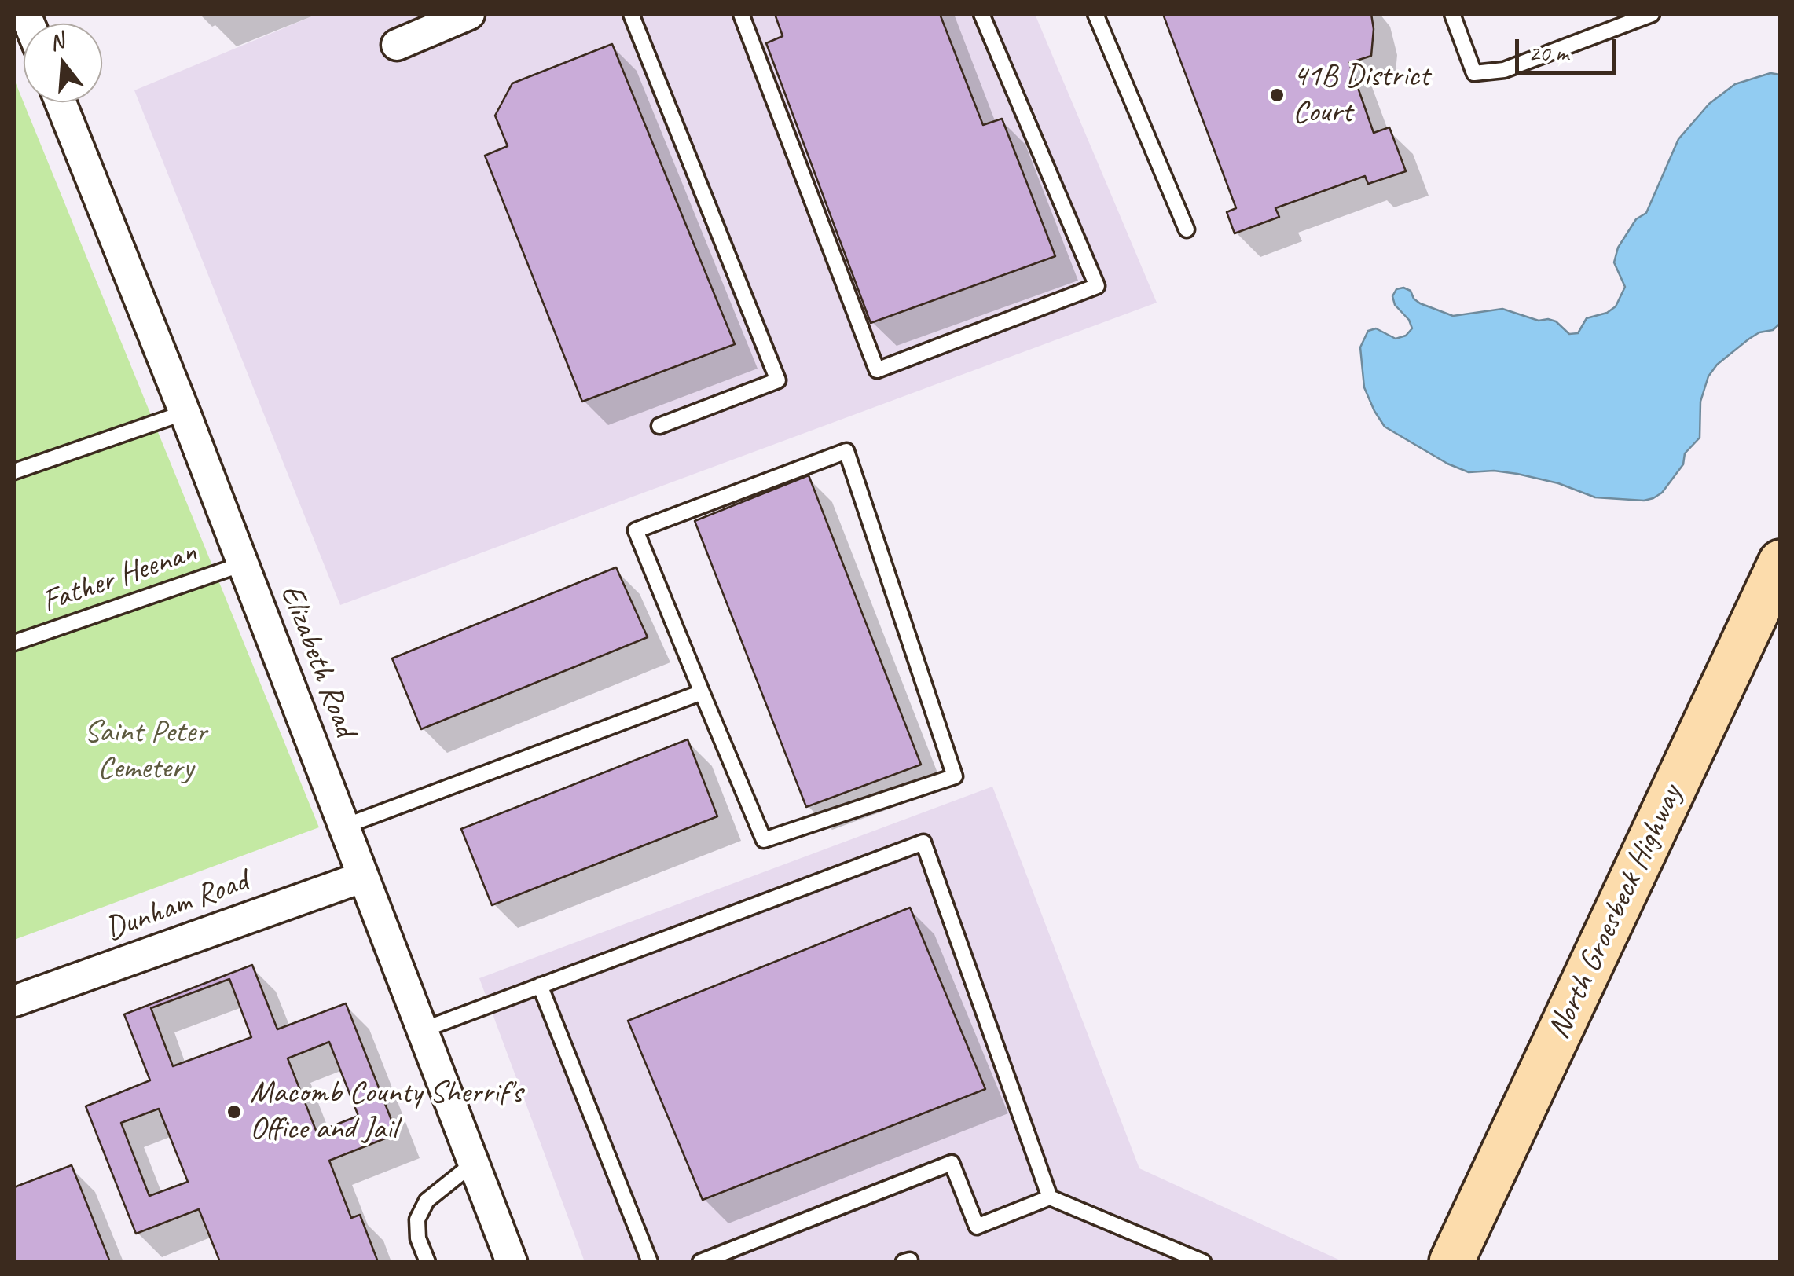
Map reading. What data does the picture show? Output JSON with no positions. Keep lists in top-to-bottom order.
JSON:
{
  "streets": {
    "main road": ["North Groesbeck Highway"],
    "street": ["Elizabeth Road", "Dunham Road"],
    "lane": ["Father Heenan"]
  },
  "crossings": [
    ["Father Heenan", "Elizabeth Road"],
    ["Elizabeth Road", "Dunham Road"]
  ],
  "parks": ["Saint Peter Cemetery"],
  "places": ["41B District Court", "Macomb County Sherrif's Office and Jail"],
  "scale_bar": "20 m",
  "north": "top"
}
